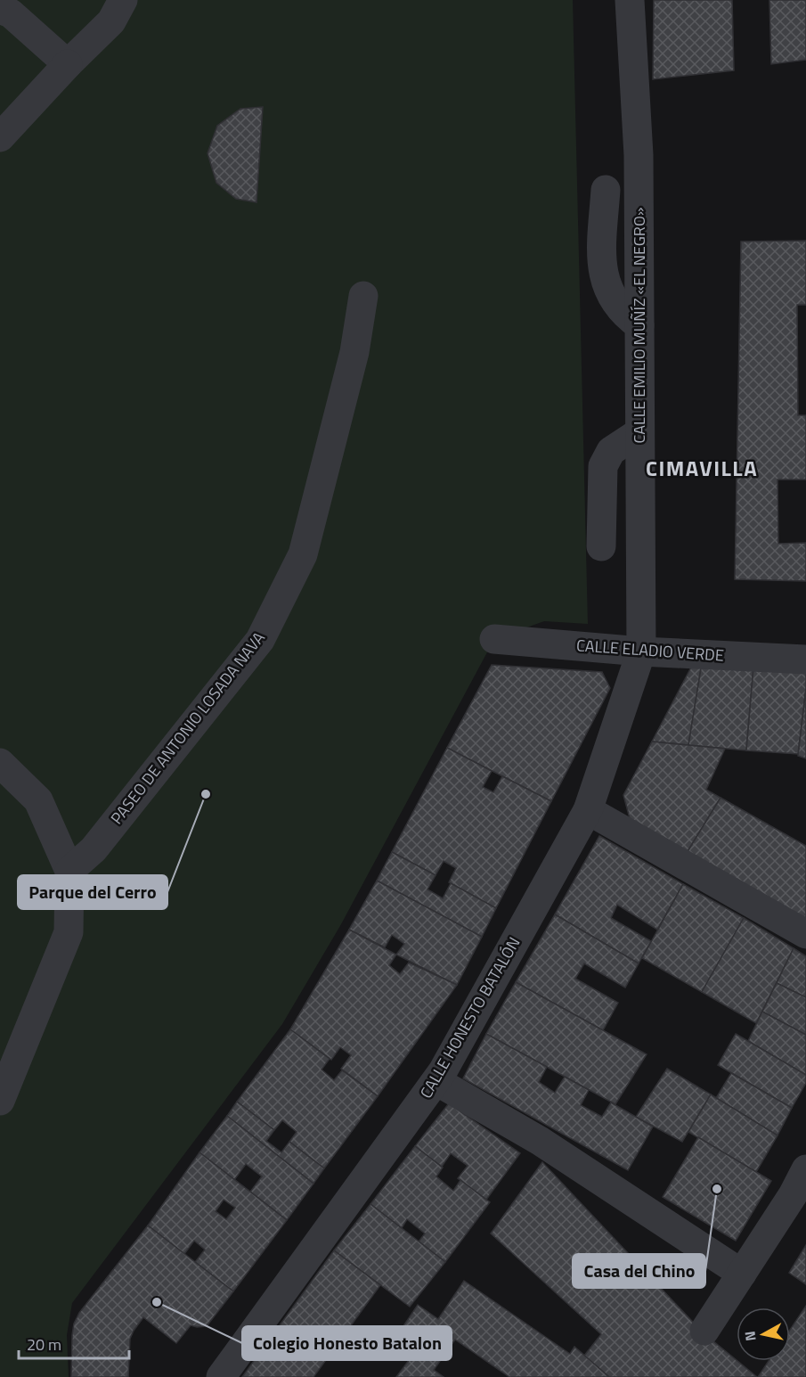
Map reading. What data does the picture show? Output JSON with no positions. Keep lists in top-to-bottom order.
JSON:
{
  "streets": {
    "street": [
      "CALLE EMILIO MUÑÍZ «EL NEGRO»",
      "CALLE ELADIO VERDE",
      "PASEO DE ANTONIO LOSADA NAVA",
      "CALLE HONESTO BATALÓN"
    ]
  },
  "crossings": [
    ["CALLE EMILIO MUÑÍZ «EL NEGRO»", "CALLE ELADIO VERDE"],
    ["CALLE EMILIO MUÑÍZ «EL NEGRO»", "CALLE HONESTO BATALÓN"],
    ["CALLE ELADIO VERDE", "CALLE HONESTO BATALÓN"]
  ],
  "districts": ["CIMAVILLA"],
  "places": ["Parque del Cerro", "Casa del Chino", "Colegio Honesto Batalon"],
  "scale_bar": "20 m",
  "north": "left"
}
